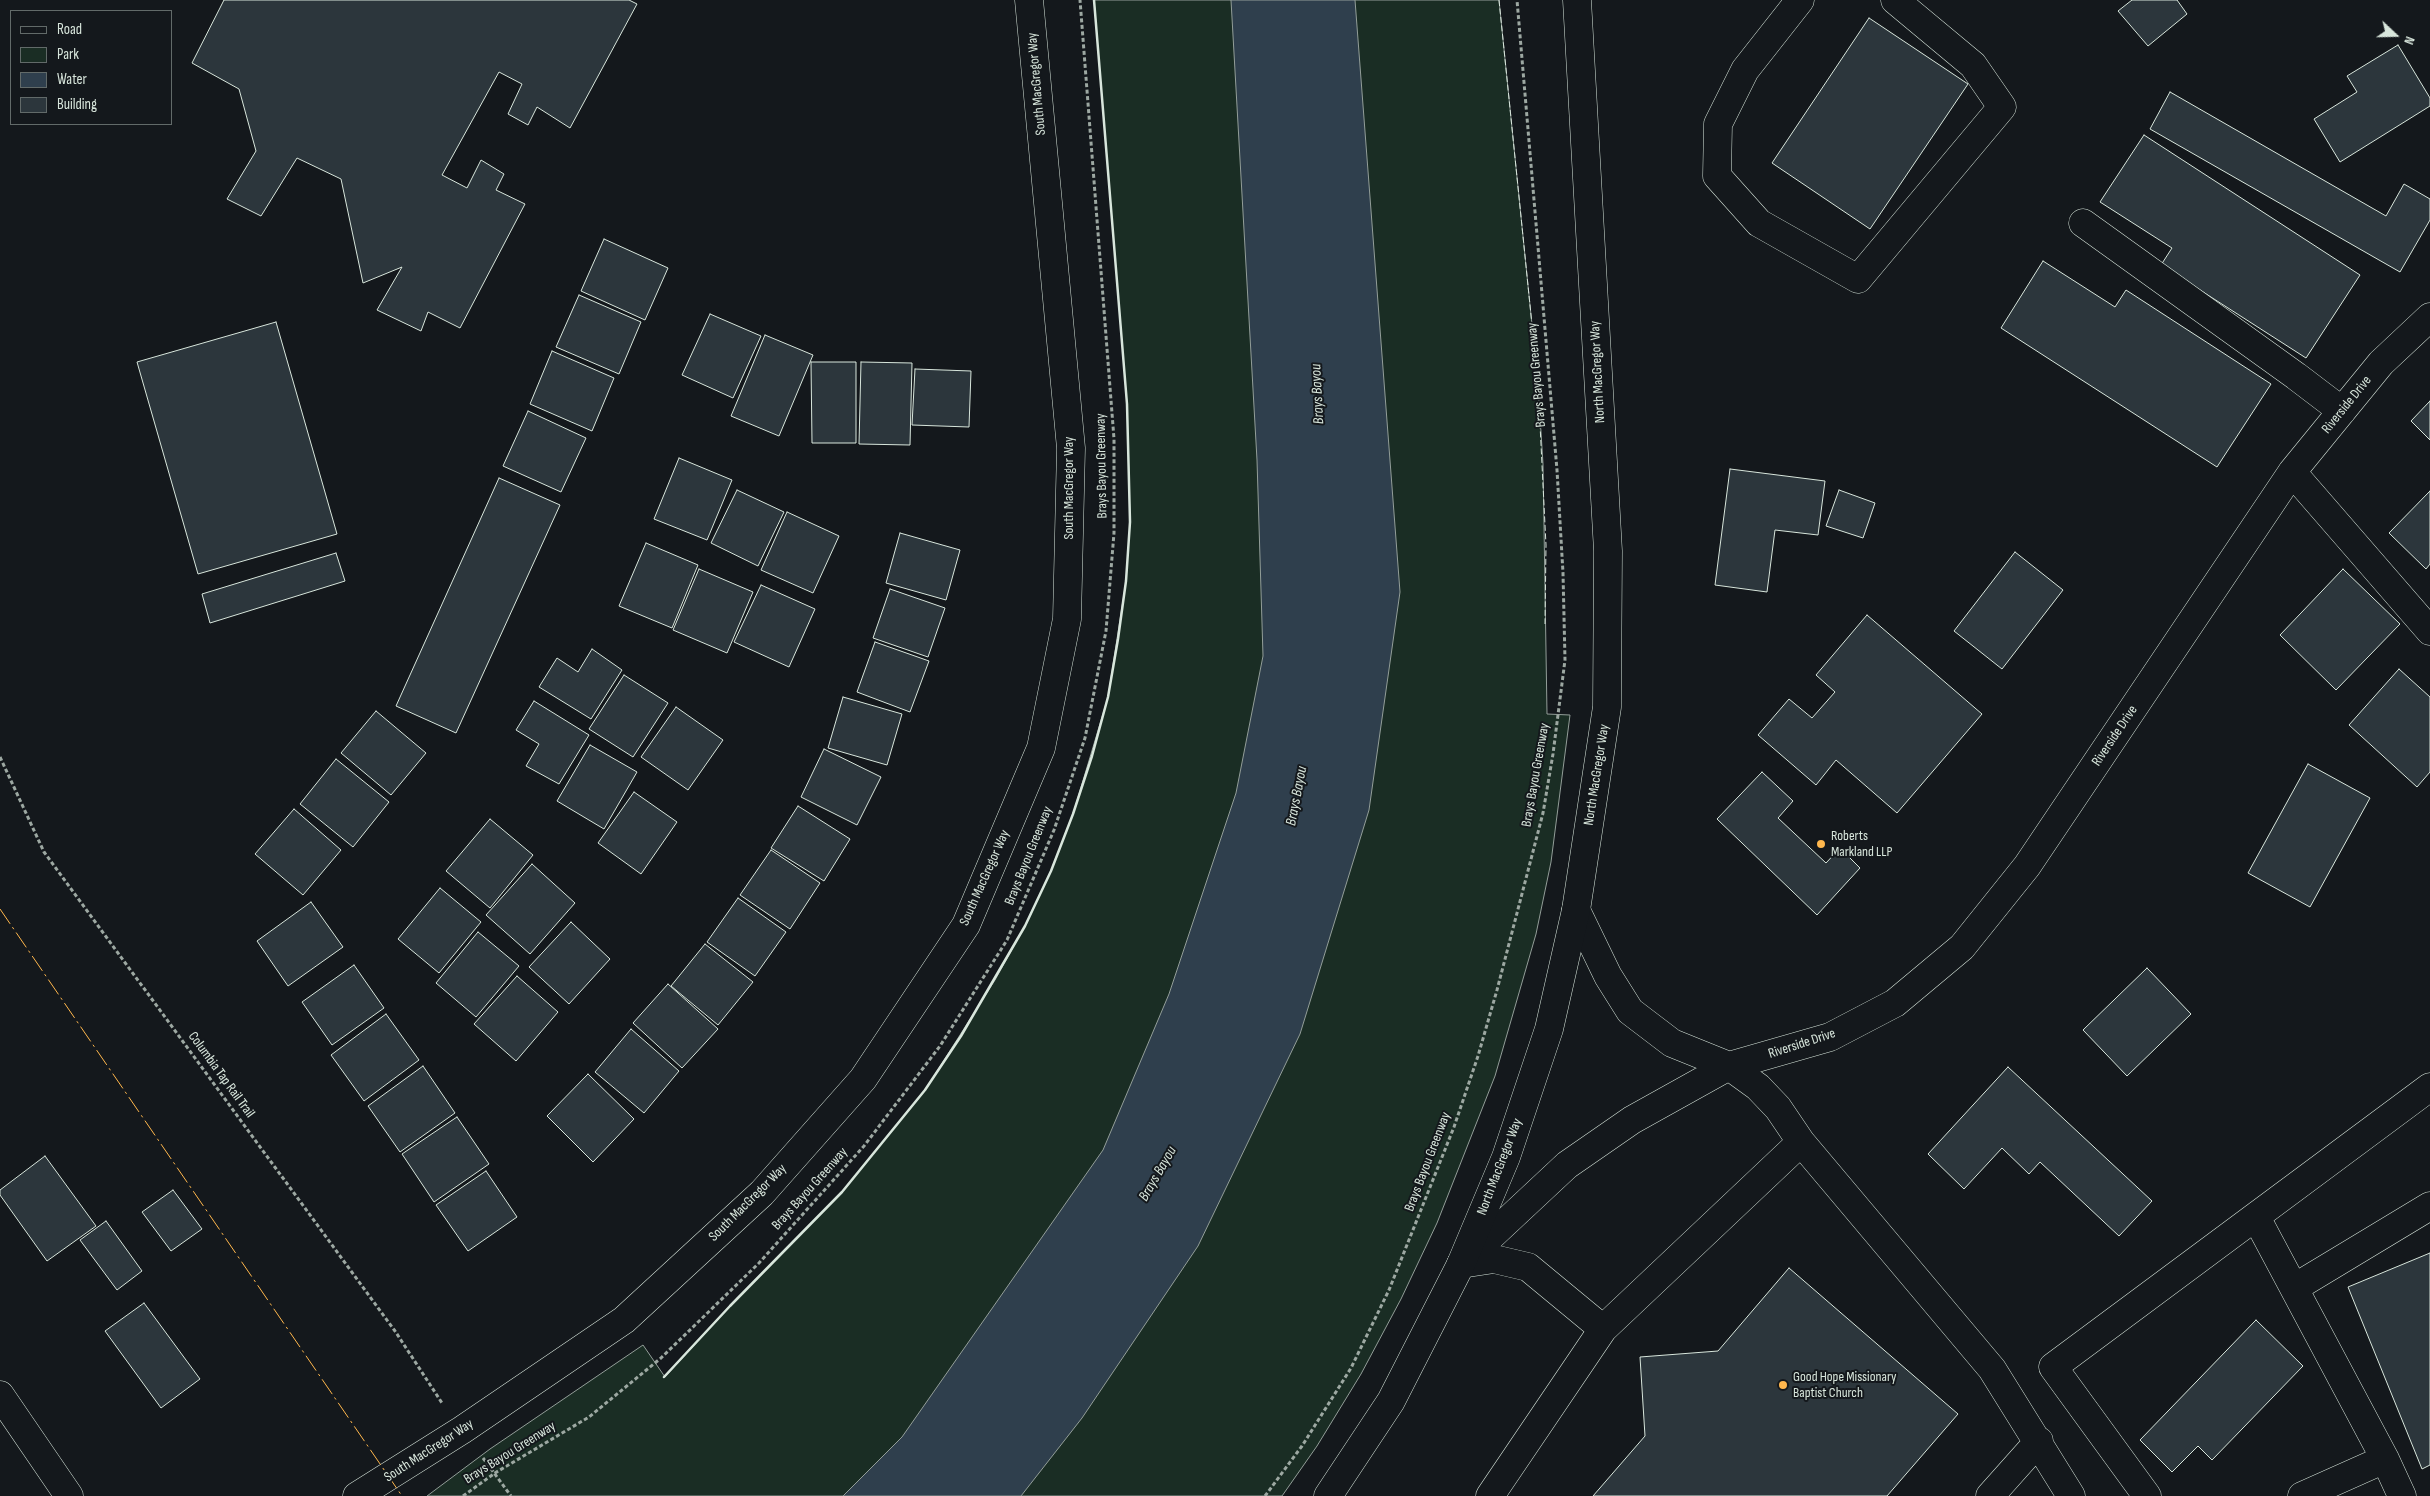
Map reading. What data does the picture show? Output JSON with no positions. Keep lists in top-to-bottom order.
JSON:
{
  "streets": {
    "main road": ["South MacGregor Way", "North MacGregor Way", "Riverside Drive"],
    "path": ["Brays Bayou Greenway", "Columbia Tap Rail Trail"]
  },
  "crossings": [
    ["North MacGregor Way", "Riverside Drive"]
  ],
  "water": ["Brays Bayou"],
  "places": ["Roberts Markland LLP", "Good Hope Missionary Baptist Church"],
  "legend": [
    "Road",
    "Park",
    "Water",
    "Building"
  ],
  "north": "right"
}
